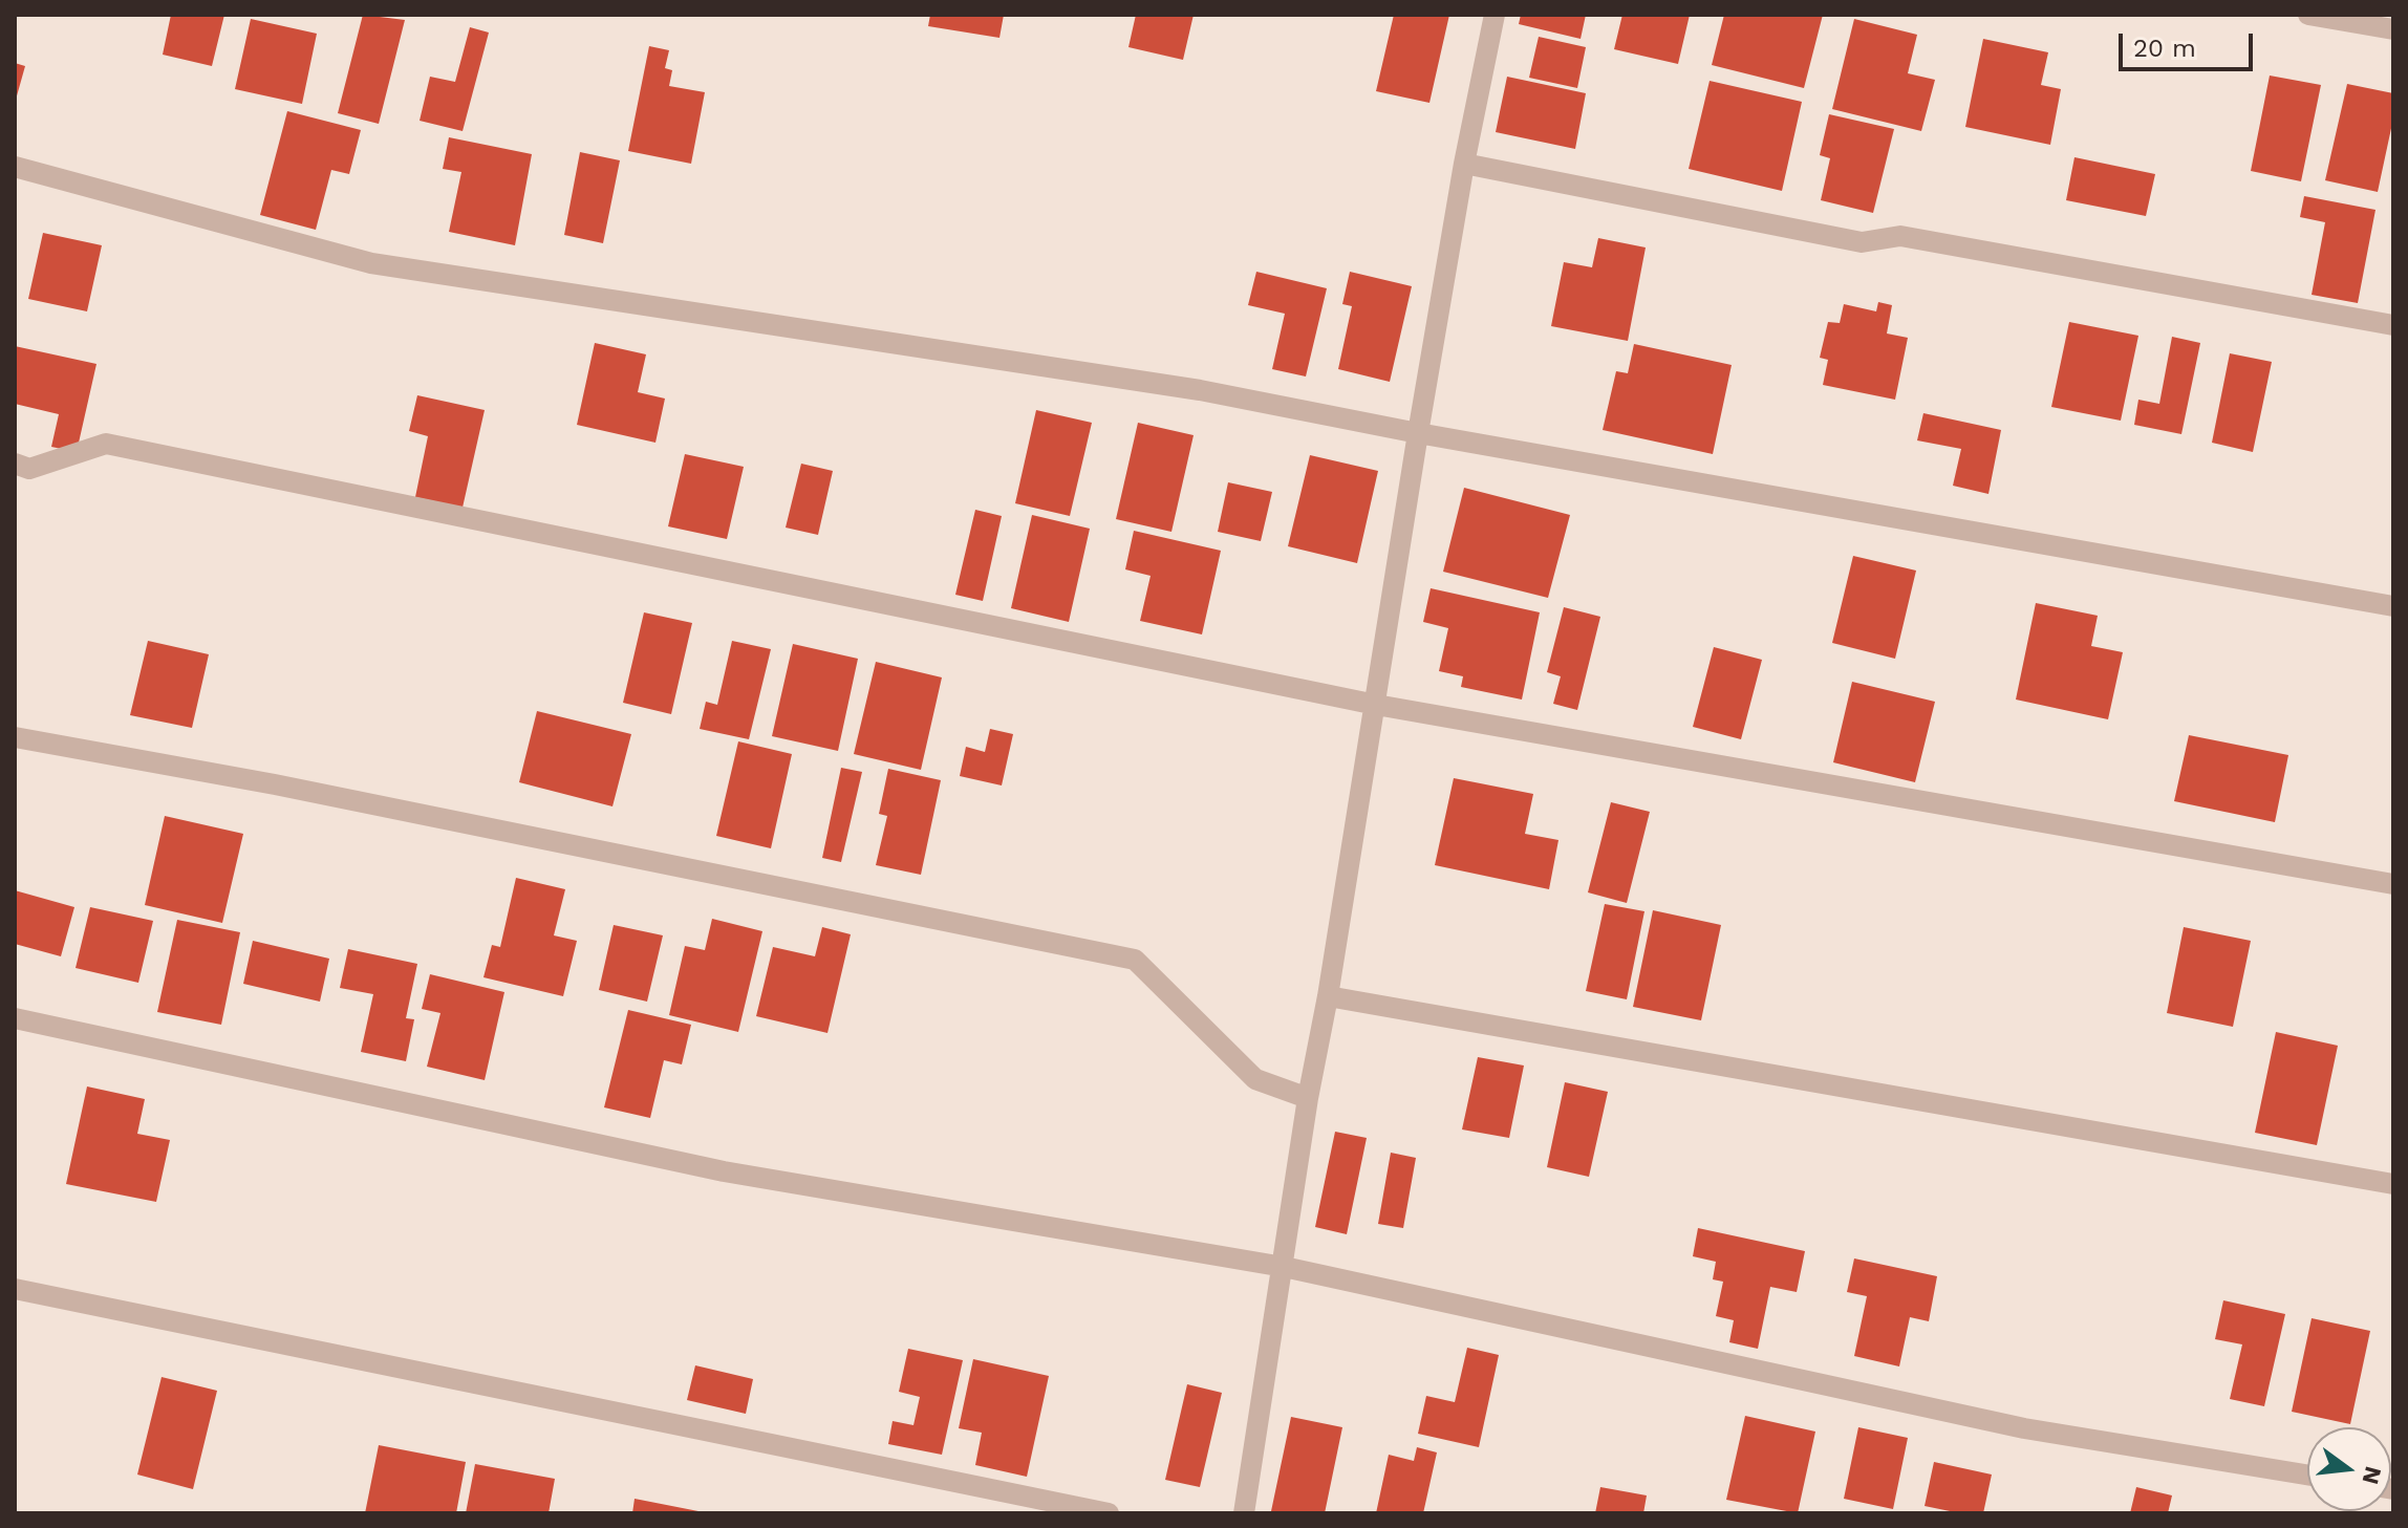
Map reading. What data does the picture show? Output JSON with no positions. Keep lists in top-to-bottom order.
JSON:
{
  "scale_bar": "20 m",
  "north": "right"
}
